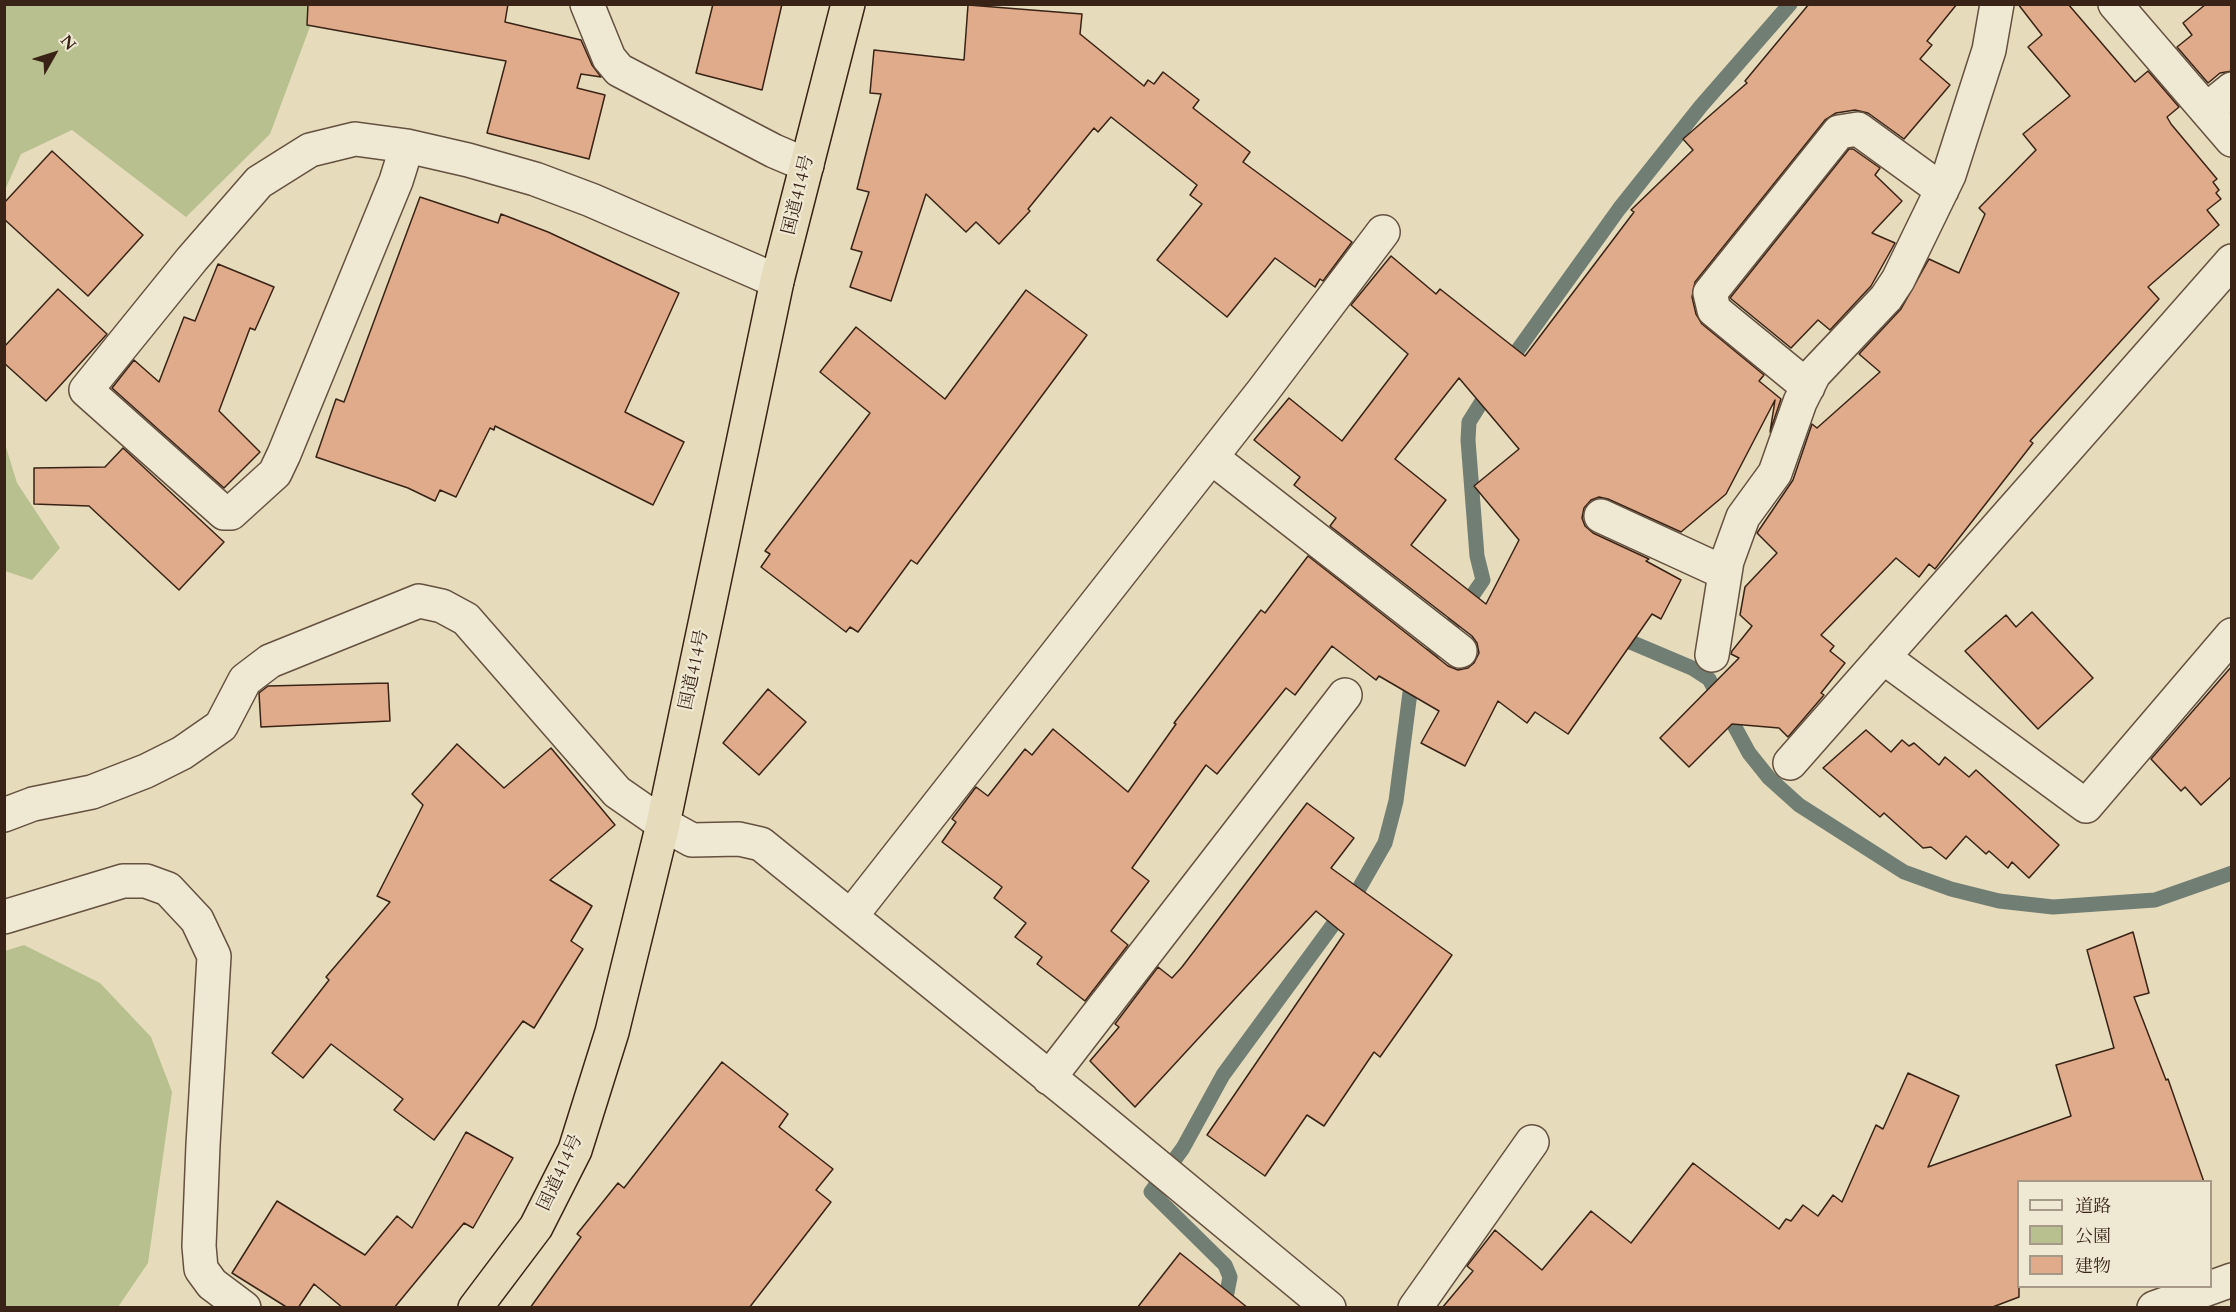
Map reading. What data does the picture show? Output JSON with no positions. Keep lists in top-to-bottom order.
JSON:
{
  "streets": {
    "highway": ["国道414号"]
  },
  "legend": ["道路", "公園", "建物"],
  "north": "top right"
}
